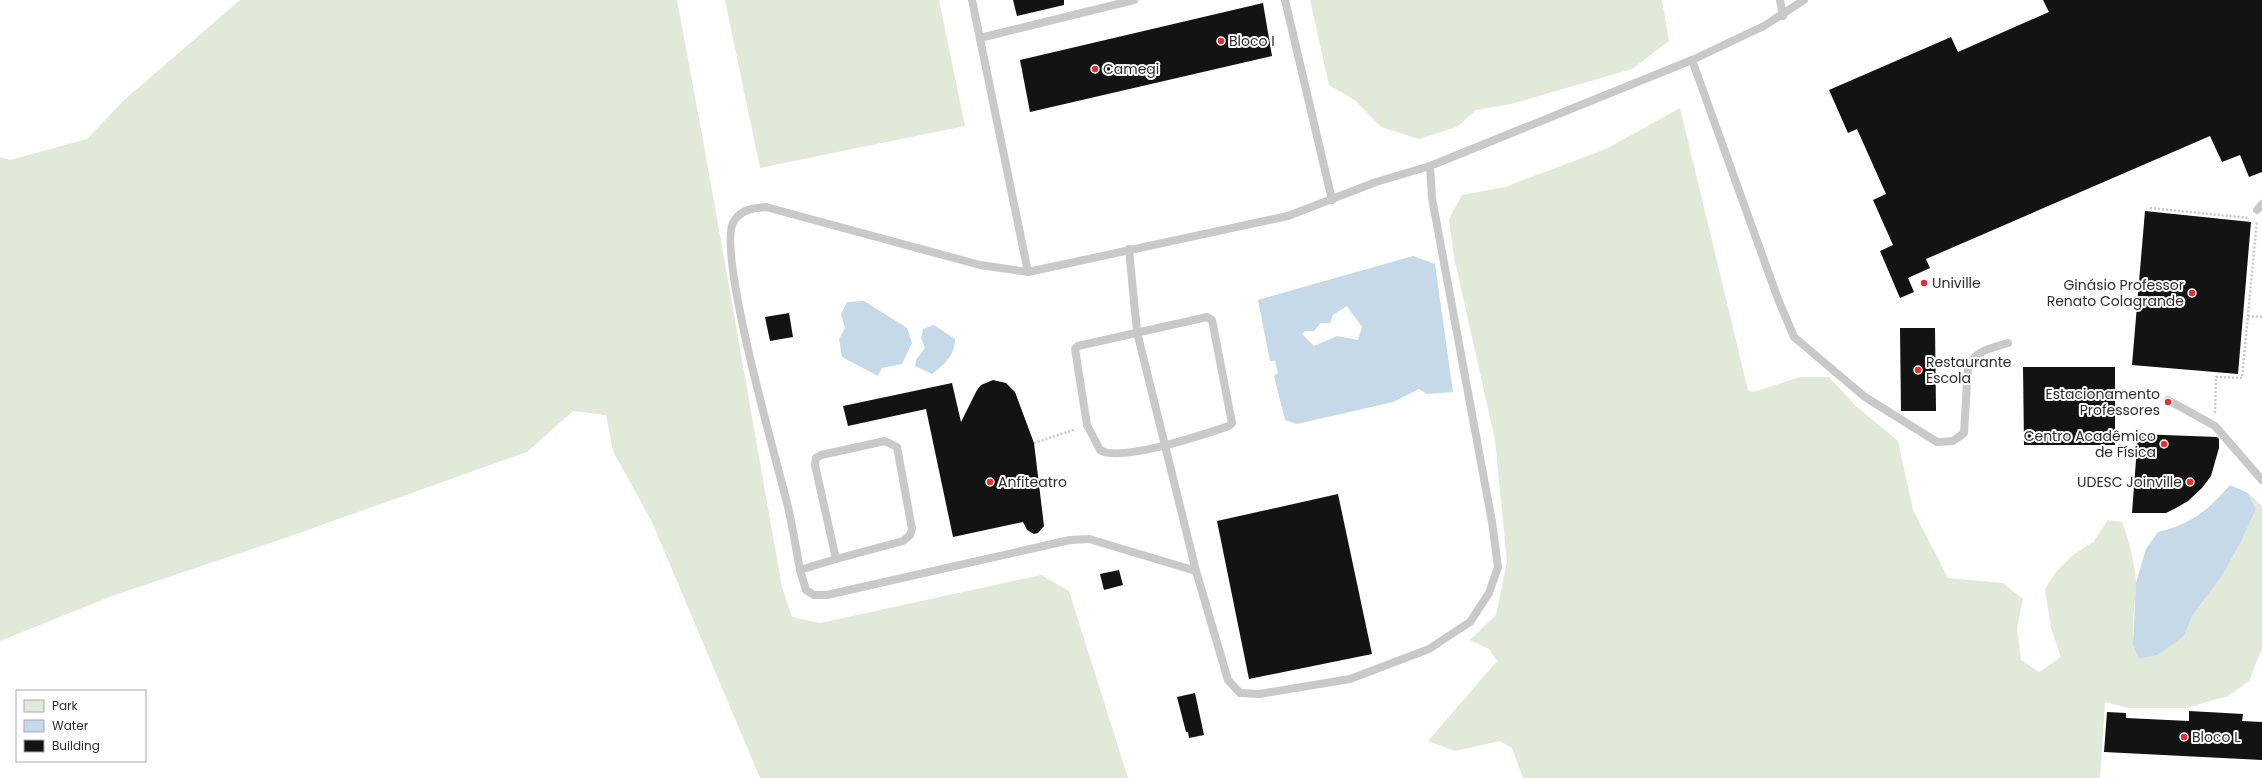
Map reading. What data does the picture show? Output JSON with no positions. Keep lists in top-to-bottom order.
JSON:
{
  "places": [
    "Bloco I",
    "Camegi",
    "Univille",
    "Ginásio Professor Renato Colagrande",
    "Restaurante Escola",
    "Estacionamento Professores",
    "Centro Acadêmico de Física",
    "Anfiteatro",
    "UDESC Joinville",
    "Bloco L"
  ],
  "legend": ["Park", "Water", "Building"]
}
